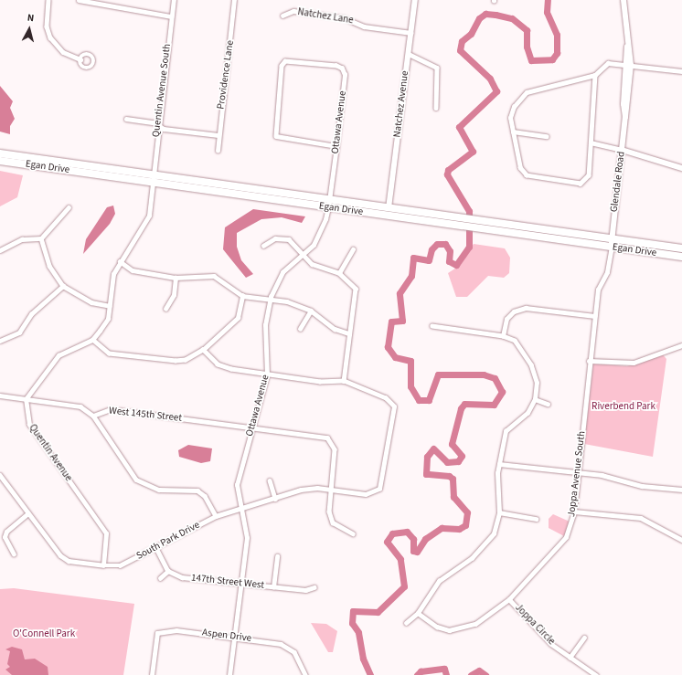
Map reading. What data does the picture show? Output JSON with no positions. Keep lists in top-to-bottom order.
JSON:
{
  "streets": {
    "highway": ["Egan Drive"],
    "street": [
      "Natchez Lane",
      "Providence Lane",
      "Quentin Avenue South",
      "Natchez Avenue",
      "Ottawa Avenue",
      "Glendale Road",
      "West 145th Street",
      "Quentin Avenue",
      "Joppa Avenue South",
      "South Park Drive",
      "147th Street West",
      "Joppa Circle",
      "Aspen Drive"
    ]
  },
  "crossings": [
    ["Natchez Lane", "Natchez Avenue"],
    ["Quentin Avenue South", "Egan Drive"],
    ["Natchez Avenue", "Egan Drive"],
    ["Ottawa Avenue", "Egan Drive"],
    ["Ottawa Avenue", "West 145th Street"],
    ["Ottawa Avenue", "South Park Drive"],
    ["Ottawa Avenue", "147th Street West"],
    ["Ottawa Avenue", "Aspen Drive"],
    ["Egan Drive", "Glendale Road"],
    ["Egan Drive", "Joppa Avenue South"],
    ["Glendale Road", "Joppa Avenue South"],
    ["West 145th Street", "Quentin Avenue"],
    ["West 145th Street", "South Park Drive"],
    ["Quentin Avenue", "South Park Drive"],
    ["Joppa Avenue South", "Joppa Circle"]
  ],
  "parks": ["Riverbend Park", "O'Connell Park"],
  "north": "top"
}
